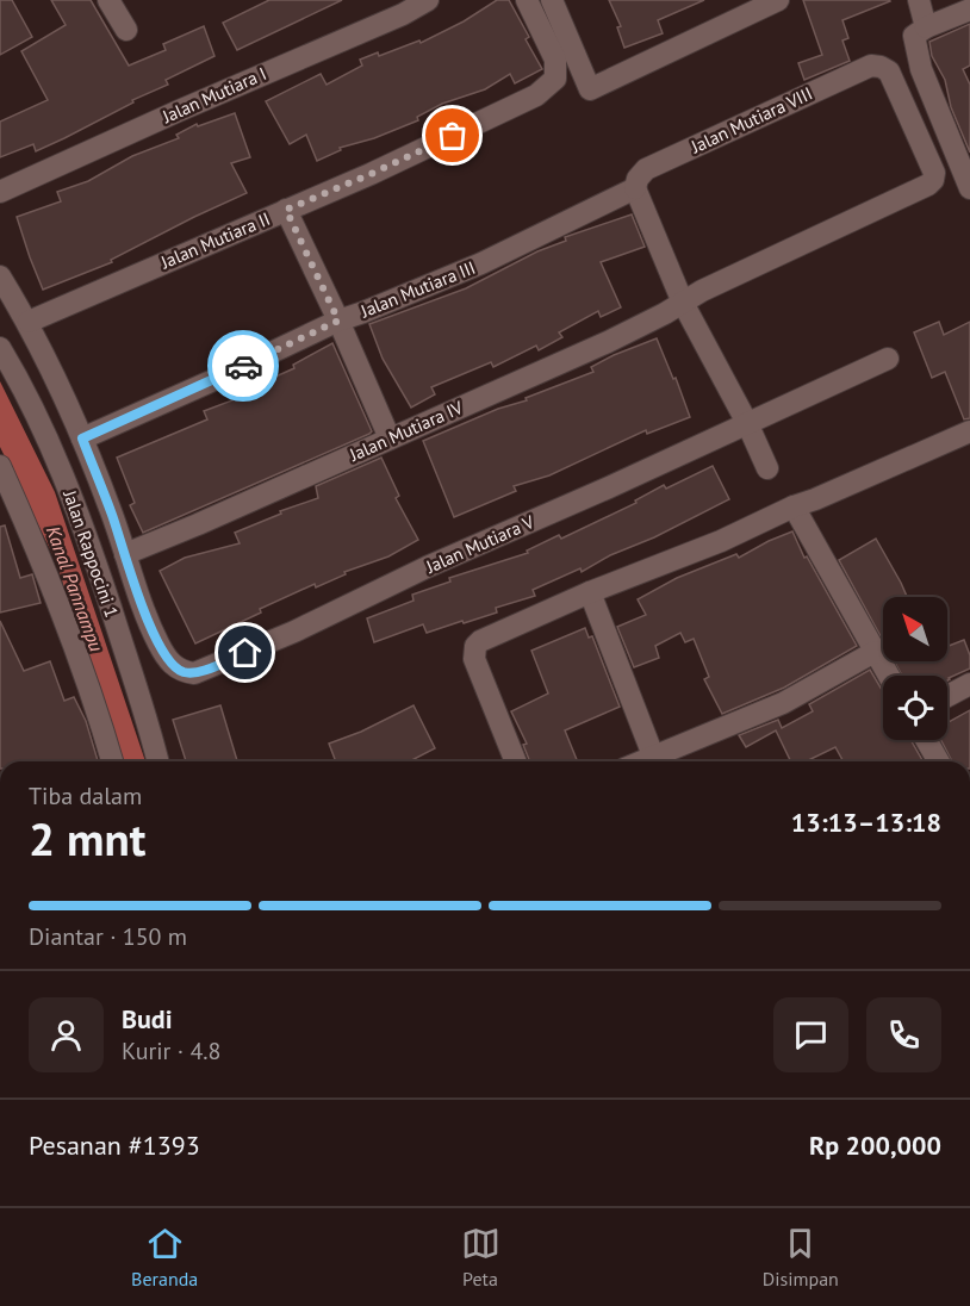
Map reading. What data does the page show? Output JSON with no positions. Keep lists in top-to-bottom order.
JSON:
{
  "streets": {
    "street": [
      "Jalan Mutiara I",
      "Jalan Mutiara VIII",
      "Jalan Mutiara II",
      "Jalan Mutiara III",
      "Jalan Mutiara IV",
      "Jalan Mutiara V",
      "Jalan Rappocini 1"
    ]
  },
  "crossings": [
    ["Jalan Mutiara VIII", "Jalan Mutiara III"],
    ["Jalan Mutiara VIII", "Jalan Mutiara IV"],
    ["Jalan Mutiara IV", "Jalan Mutiara V"]
  ],
  "water": ["Kanal Pannampu"],
  "north": "top left",
  "page": {
    "heading": ["2 mnt", "Tiba dalam", "13:13–13:18"],
    "panel": [
      "Budi",
      "Kurir · 4.8",
      "Pesanan #1393",
      "Rp 200,000"
    ],
    "bar": "Diantar · 150 m",
    "tabs": ["Beranda", "Peta", "Disimpan"]
  }
}
